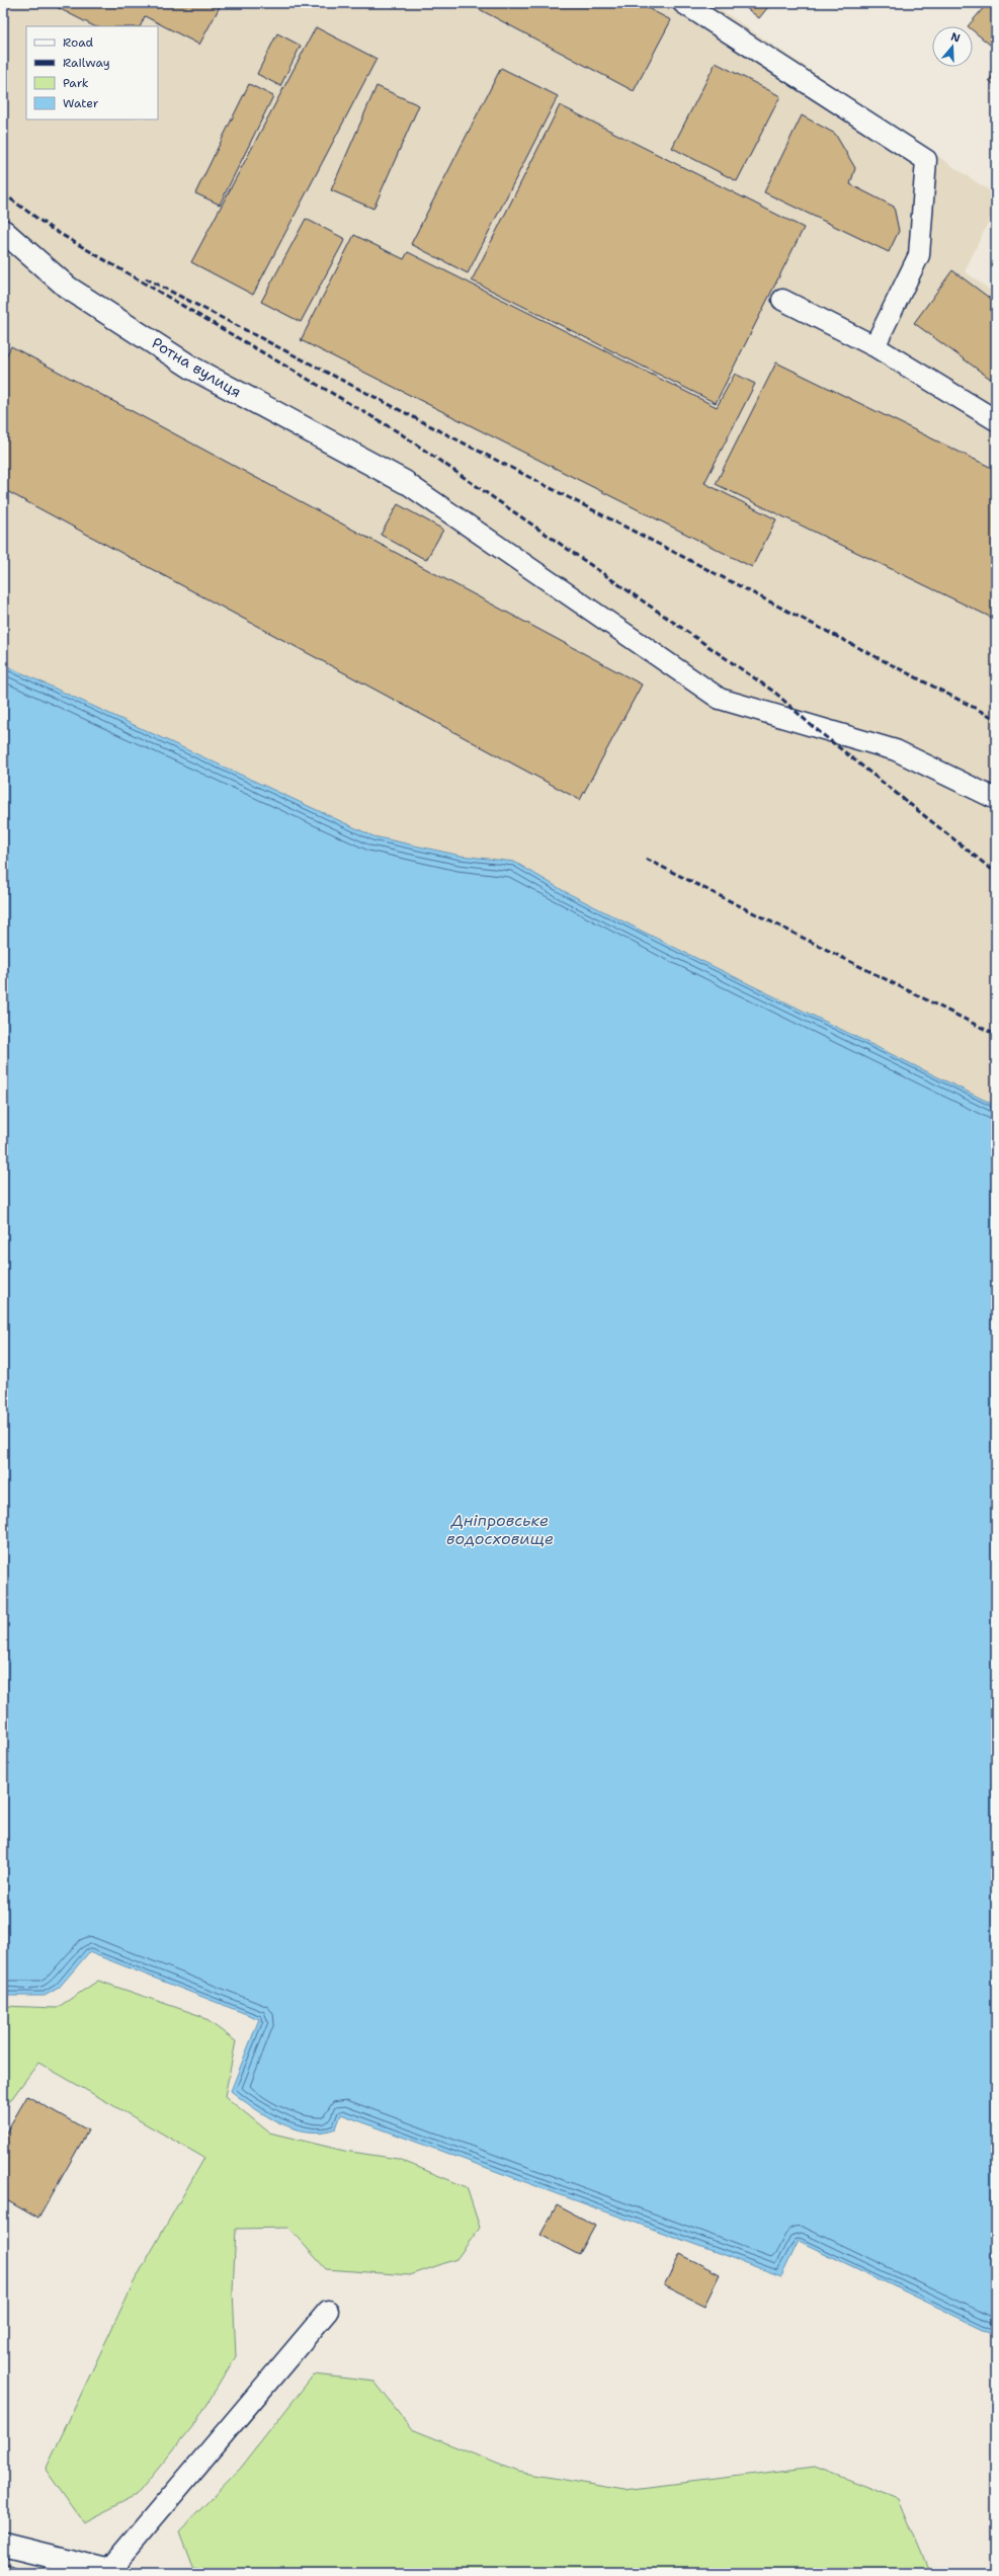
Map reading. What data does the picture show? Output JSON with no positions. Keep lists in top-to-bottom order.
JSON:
{
  "streets": {
    "street": ["Ротна вулиця"]
  },
  "water": ["Дніпровське водосховище"],
  "legend": [
    "Road",
    "Railway",
    "Park",
    "Water"
  ],
  "north": "top"
}
